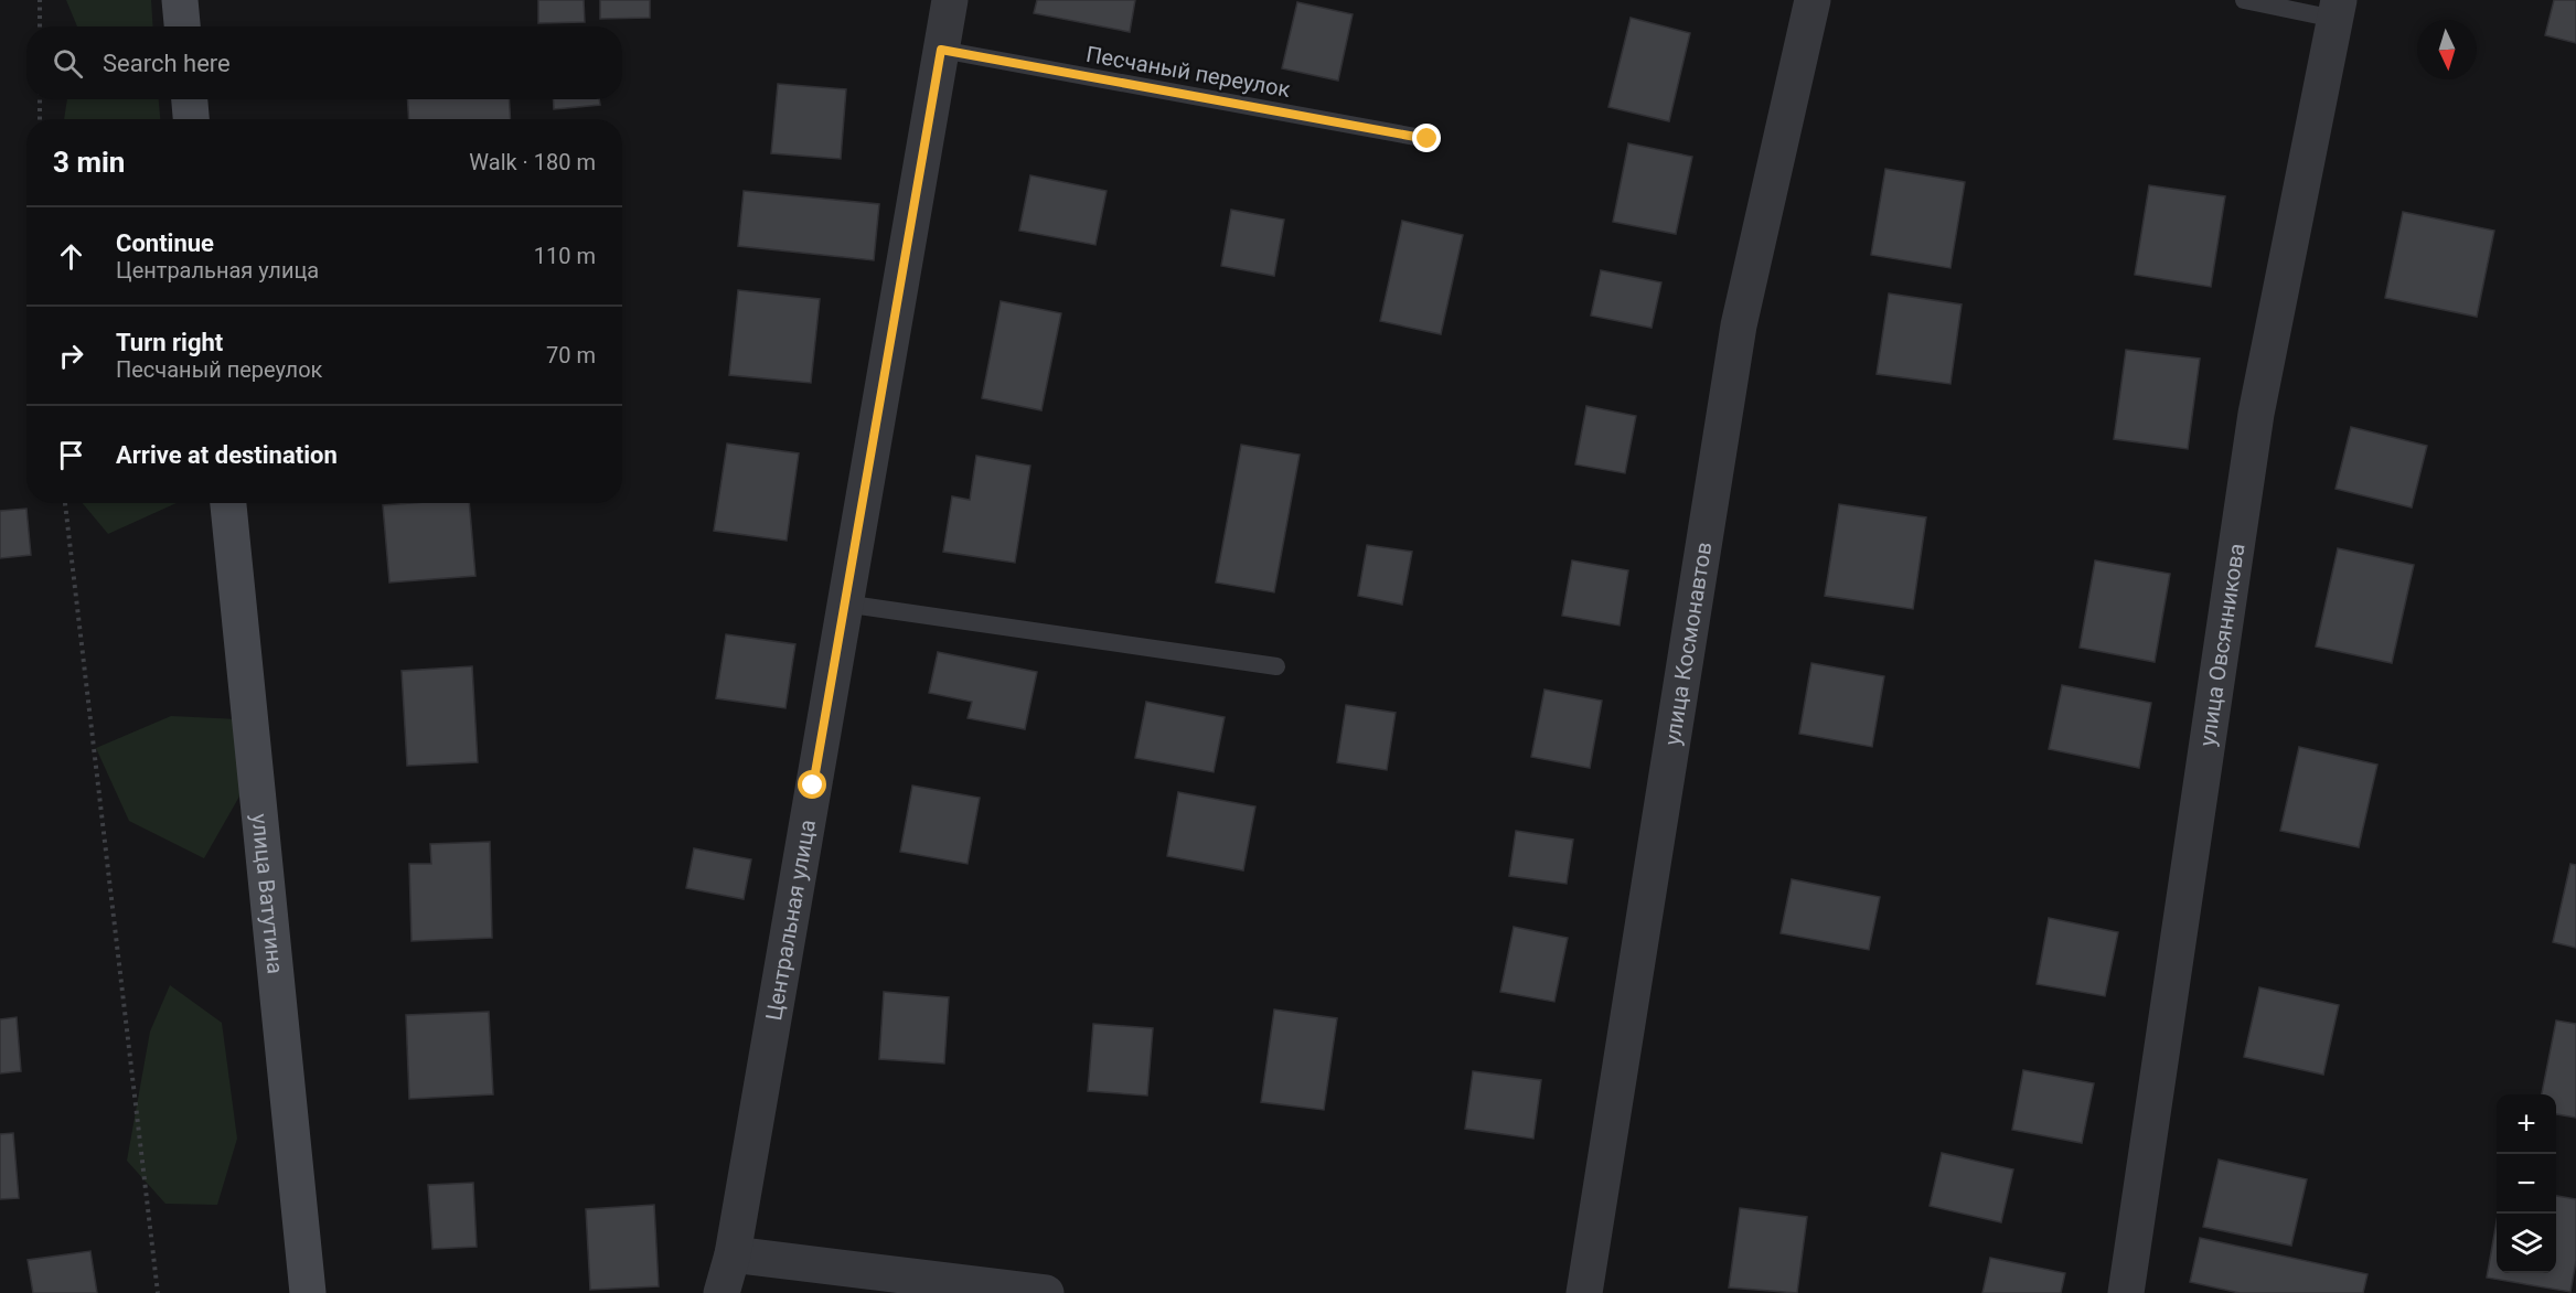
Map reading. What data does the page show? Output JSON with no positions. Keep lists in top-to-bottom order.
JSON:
{
  "streets": {
    "main road": ["улица Ватутина"],
    "street": ["улица Космонавтов", "улица Овсянникова", "Центральная улица"],
    "lane": ["Песчаный переулок"]
  },
  "crossings": [
    ["Песчаный переулок", "Центральная улица"]
  ],
  "north": "bottom",
  "page": {
    "search": "Search here",
    "heading": ["3 min", "Walk · 180 m"],
    "list": [
      ["Continue", "Центральная улица", "110 m"],
      ["Turn right", "Песчаный переулок", "70 m"],
      "Arrive at destination"
    ],
    "map_buttons": ["+", "−"]
  }
}
